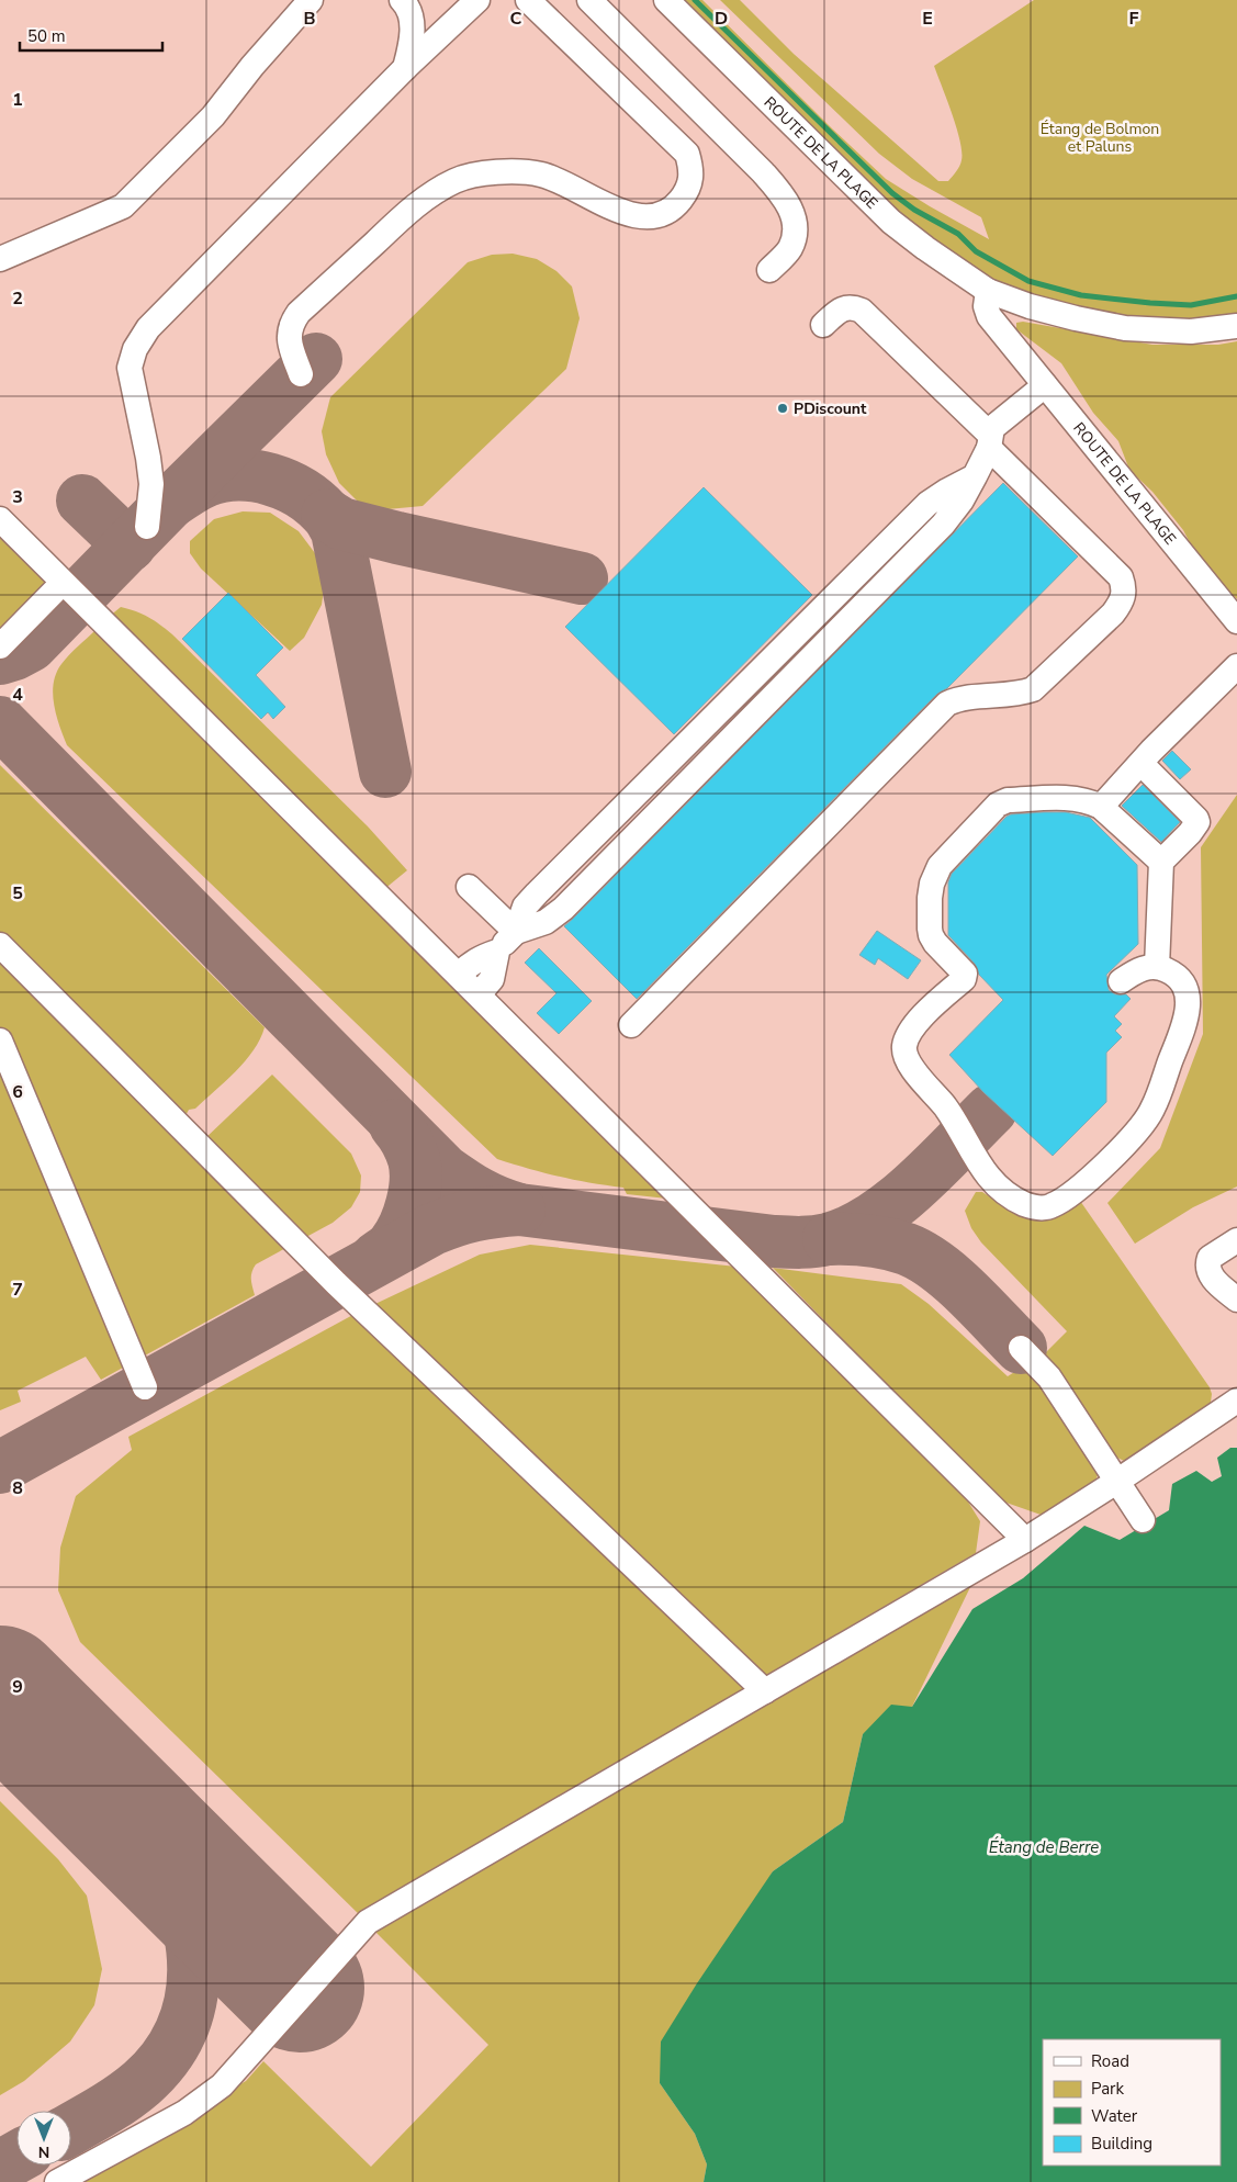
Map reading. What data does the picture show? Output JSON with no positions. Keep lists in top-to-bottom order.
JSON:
{
  "streets": {
    "street": ["ROUTE DE LA PLAGE"]
  },
  "water": ["Étang de Berre"],
  "parks": ["Étang de Bolmon et Paluns"],
  "places": ["PDiscount"],
  "legend": [
    "Road",
    "Park",
    "Water",
    "Building"
  ],
  "scale_bar": "50 m",
  "north": "bottom",
  "grid": {
    "columns": [
      "B",
      "C",
      "D",
      "E",
      "F"
    ],
    "rows": [
      "1",
      "2",
      "3",
      "4",
      "5",
      "6",
      "7",
      "8",
      "9"
    ]
  }
}
